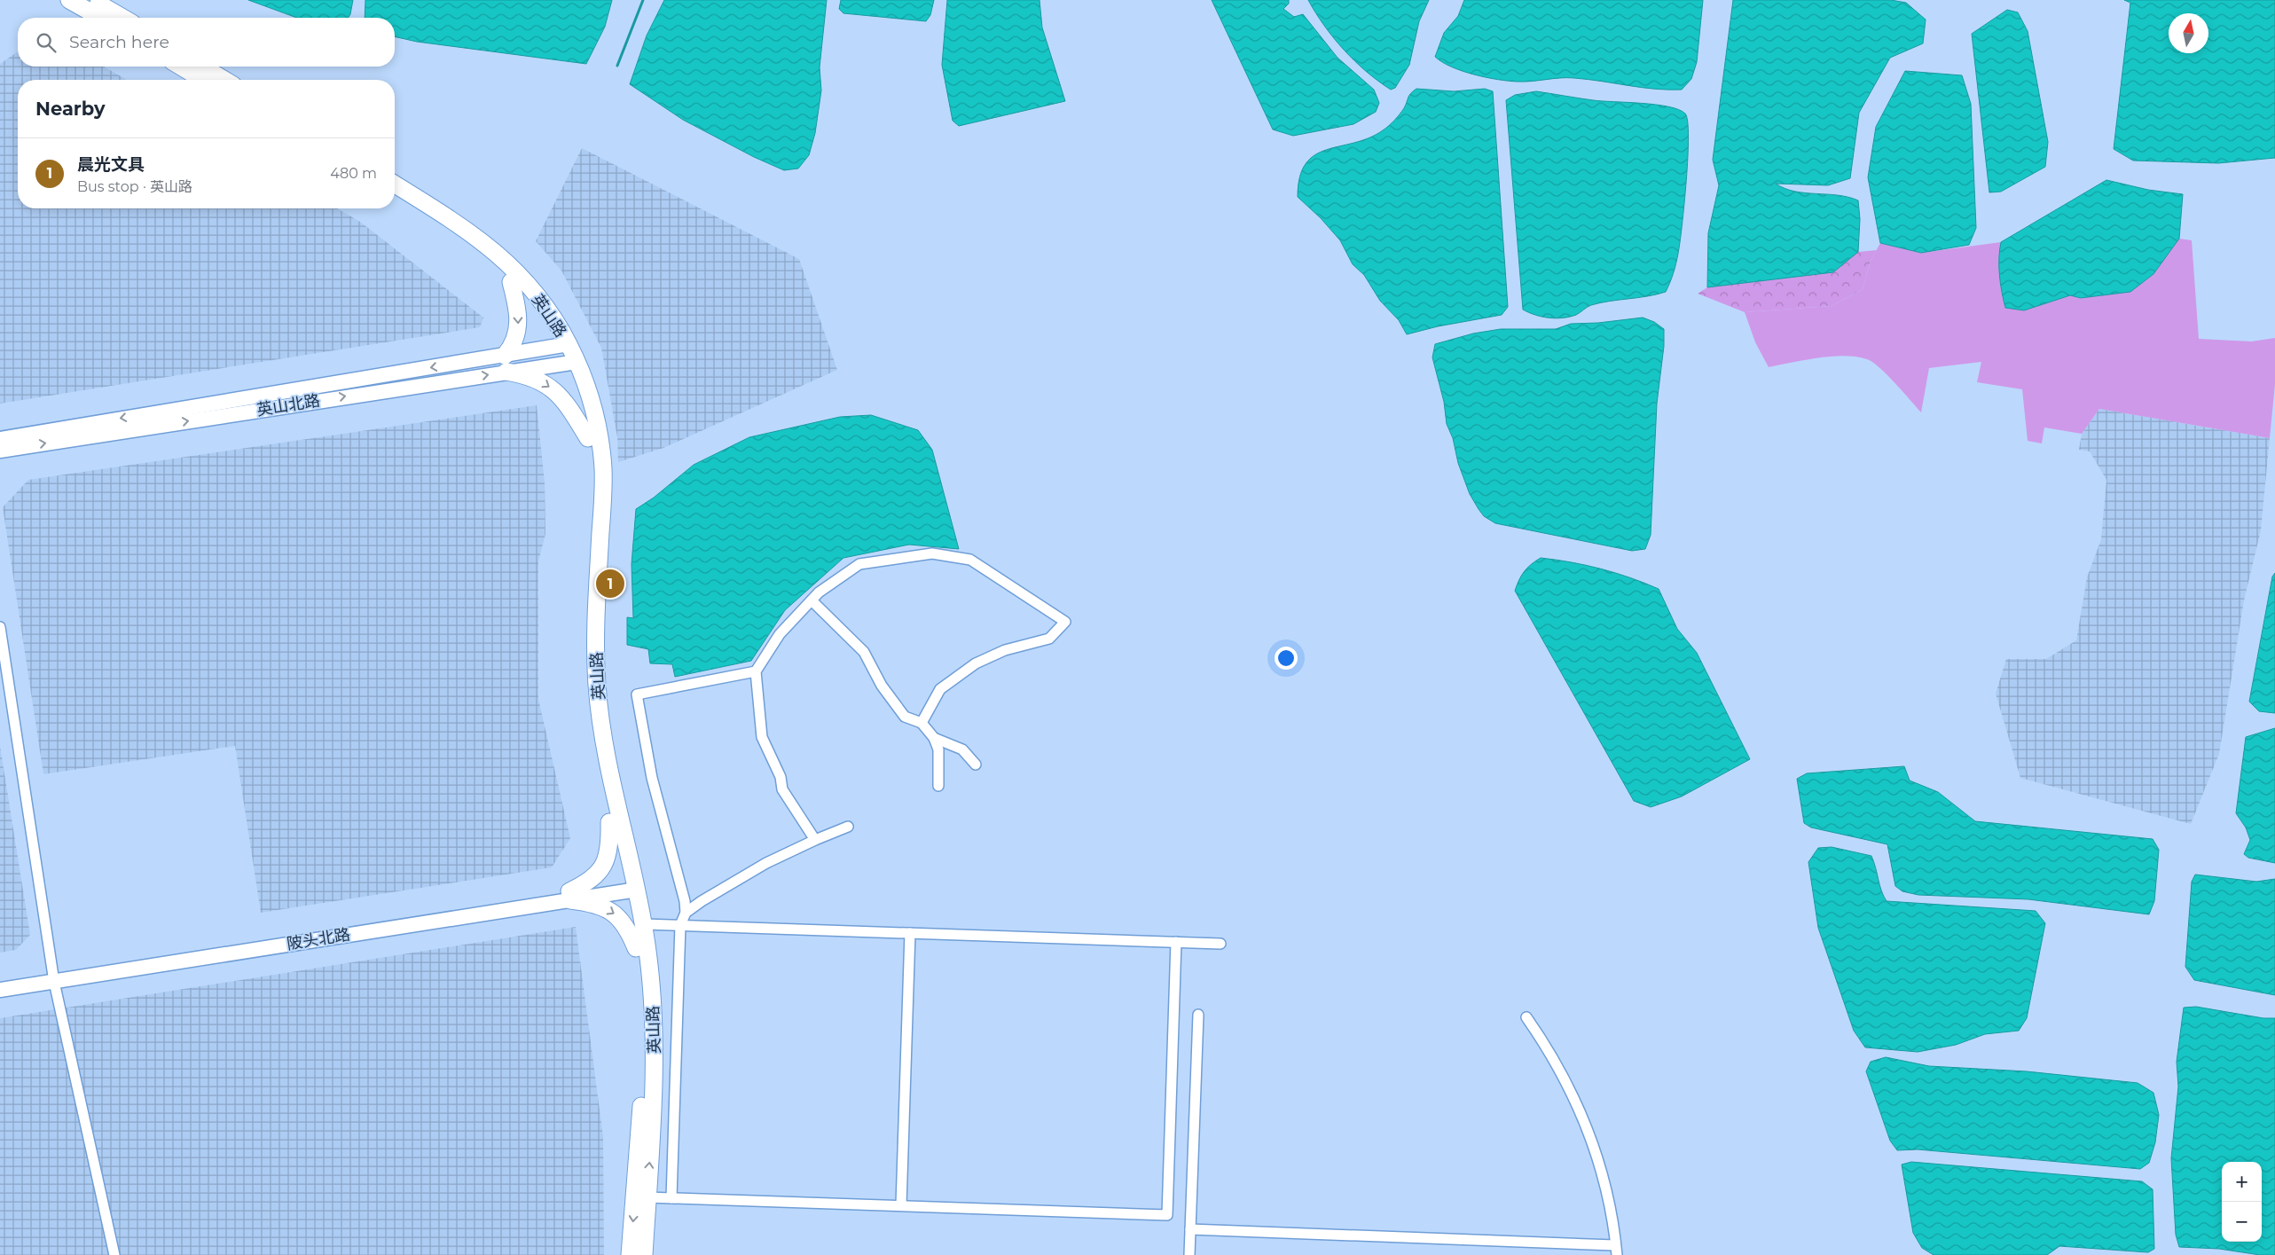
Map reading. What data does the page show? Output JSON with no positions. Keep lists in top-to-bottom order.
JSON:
{
  "streets": {
    "main road": ["英山路", "英山北路", "陂头北路"]
  },
  "crossings": [
    ["英山路", "英山北路"],
    ["英山路", "陂头北路"]
  ],
  "north": "top",
  "page": {
    "search": "Search here",
    "heading": "Nearby",
    "list": [
      {
        "mark": "1",
        "name": "晨光文具",
        "note": "Bus stop · 英山路",
        "value": "480 m"
      }
    ],
    "pins": "1",
    "map_buttons": ["+", "−"]
  }
}
